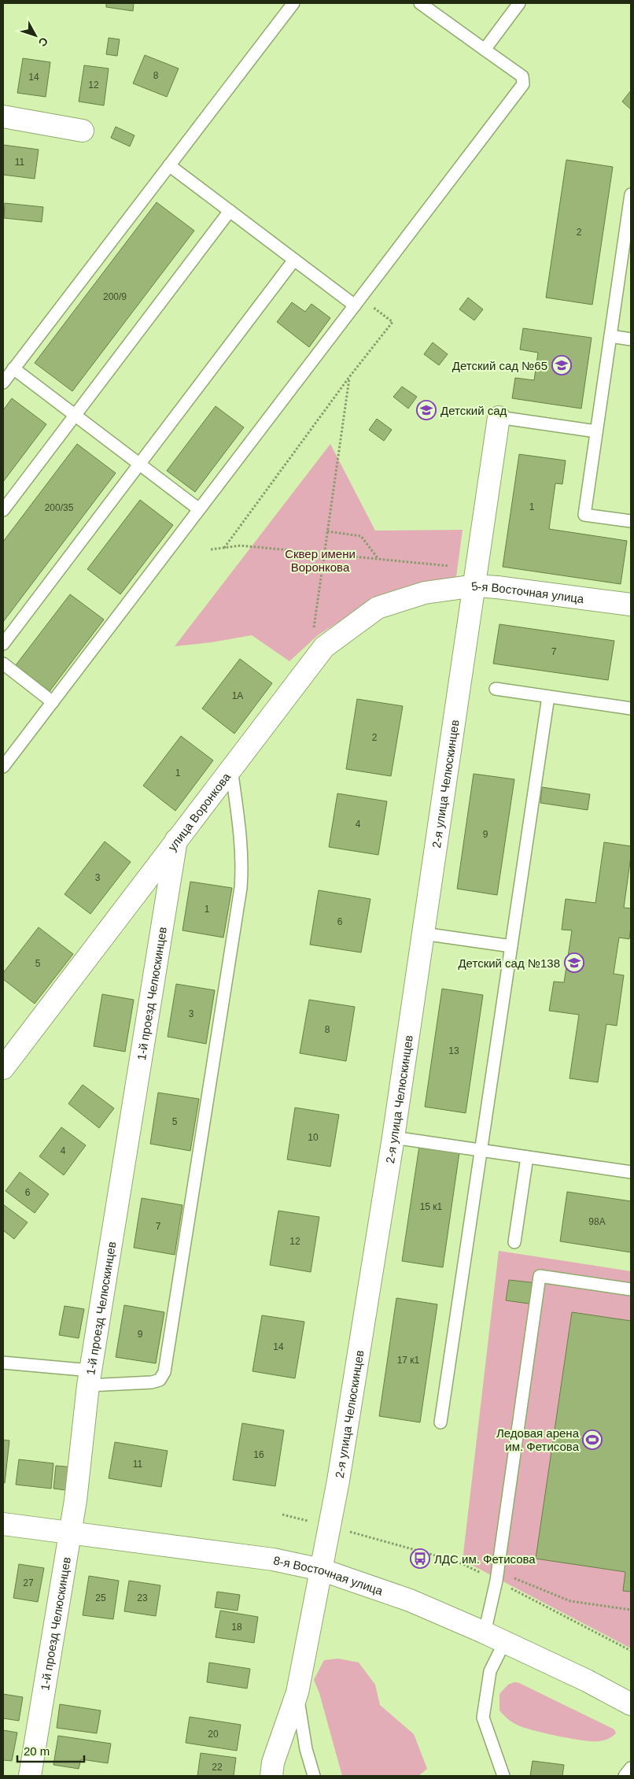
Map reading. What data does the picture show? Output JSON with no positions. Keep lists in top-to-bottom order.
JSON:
{
  "streets": {
    "street": [
      "5-я Восточная улица",
      "2-я улица Челюскинцев",
      "улица Воронкова",
      "1-й проезд Челюскинцев",
      "8-я Восточная улица"
    ]
  },
  "crossings": [
    ["5-я Восточная улица", "2-я улица Челюскинцев"],
    ["5-я Восточная улица", "улица Воронкова"],
    ["2-я улица Челюскинцев", "8-я Восточная улица"],
    ["улица Воронкова", "1-й проезд Челюскинцев"],
    ["1-й проезд Челюскинцев", "8-я Восточная улица"]
  ],
  "parks": ["Сквер имени Воронкова"],
  "places": {
    "school or university": ["Детский сад №65", "Детский сад", "Детский сад №138"],
    "sports": ["Ледовая арена им. Фетисова"],
    "bus stop": ["ЛДС им. Фетисова"]
  },
  "house_numbers": [
    "8",
    "14",
    "12",
    "11",
    "2",
    "200/9",
    "1",
    "200/35",
    "7",
    "1А",
    "2",
    "1",
    "4",
    "9",
    "3",
    "1",
    "6",
    "5",
    "3",
    "8",
    "13",
    "5",
    "10",
    "4",
    "6",
    "15 к1",
    "98А",
    "7",
    "12",
    "9",
    "14",
    "17 к1",
    "16",
    "11",
    "27",
    "25",
    "23",
    "18",
    "20",
    "22"
  ],
  "scale_bar": "20 m",
  "north": "bottom right"
}
